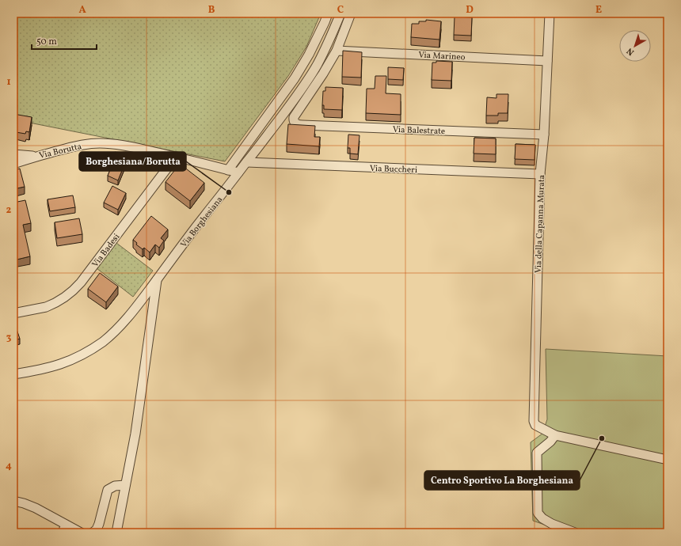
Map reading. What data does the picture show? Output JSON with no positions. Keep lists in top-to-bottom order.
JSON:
{
  "streets": {
    "street": [
      "Via Marineo",
      "Via Balestrate",
      "Via Borutta",
      "Via Buccheri",
      "Via Borghesiana",
      "Via della Capanna Murata",
      "Via Badesi"
    ]
  },
  "crossings": [
    ["Via Marineo", "Via Balestrate"],
    ["Via Marineo", "Via della Capanna Murata"],
    ["Via Balestrate", "Via della Capanna Murata"],
    ["Via Borutta", "Via Borghesiana"],
    ["Via Borutta", "Via Badesi"],
    ["Via Buccheri", "Via Borghesiana"],
    ["Via Buccheri", "Via della Capanna Murata"]
  ],
  "places": ["Borghesiana/Borutta", "Centro Sportivo La Borghesiana"],
  "scale_bar": "50 m",
  "north": "bottom left",
  "grid": {
    "columns": [
      "A",
      "B",
      "C",
      "D",
      "E"
    ],
    "rows": [
      "1",
      "2",
      "3",
      "4"
    ]
  }
}
